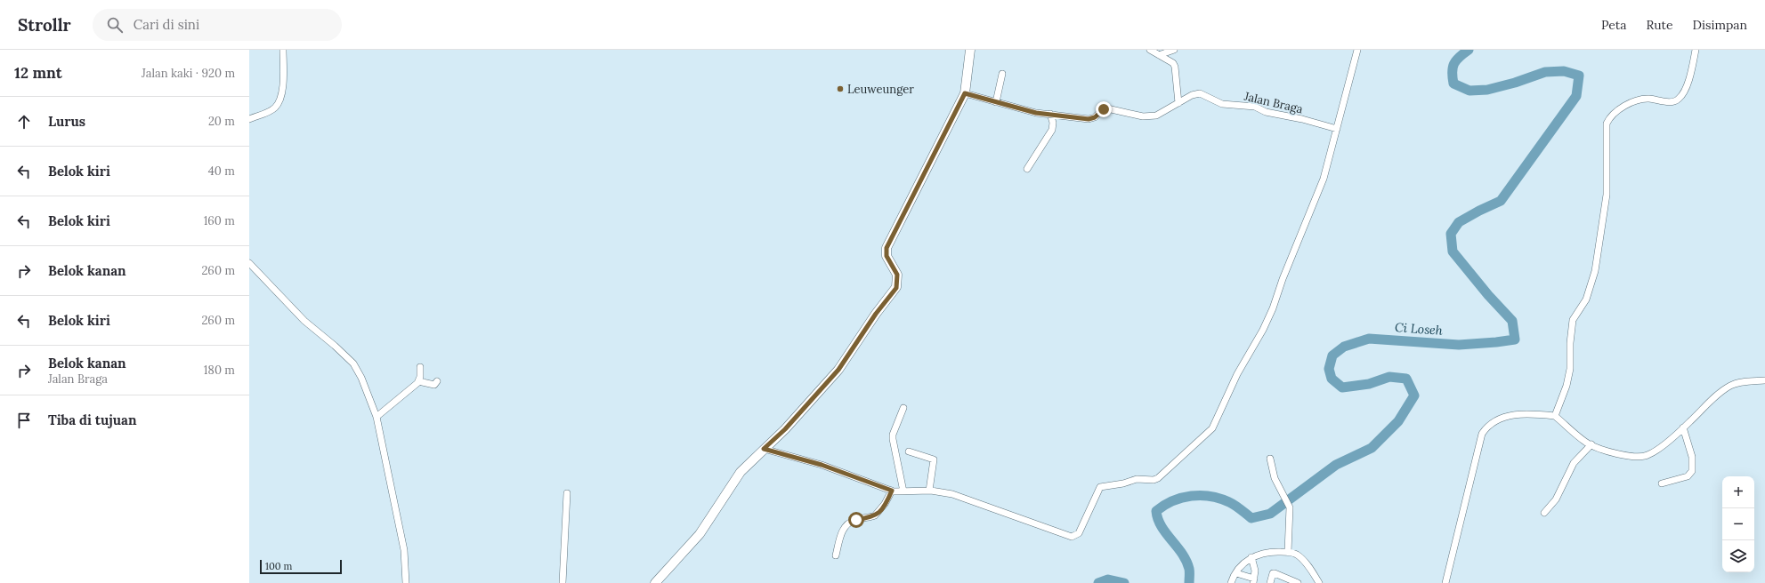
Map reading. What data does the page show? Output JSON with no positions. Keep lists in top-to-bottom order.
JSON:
{
  "streets": {
    "street": ["Jalan Braga"]
  },
  "water": ["Ci Loseh"],
  "places": ["Leuweunger"],
  "scale_bar": "100 m",
  "page": {
    "header": "Strollr",
    "search": "Cari di sini",
    "nav": ["Peta", "Rute", "Disimpan"],
    "heading": ["12 mnt", "Jalan kaki · 920 m"],
    "list": [
      ["Lurus", "20 m"],
      ["Belok kiri", "40 m"],
      ["Belok kiri", "160 m"],
      ["Belok kanan", "260 m"],
      ["Belok kiri", "260 m"],
      ["Belok kanan", "Jalan Braga", "180 m"],
      "Tiba di tujuan"
    ],
    "map_buttons": ["+", "−"],
    "scale": "100 m"
  }
}
